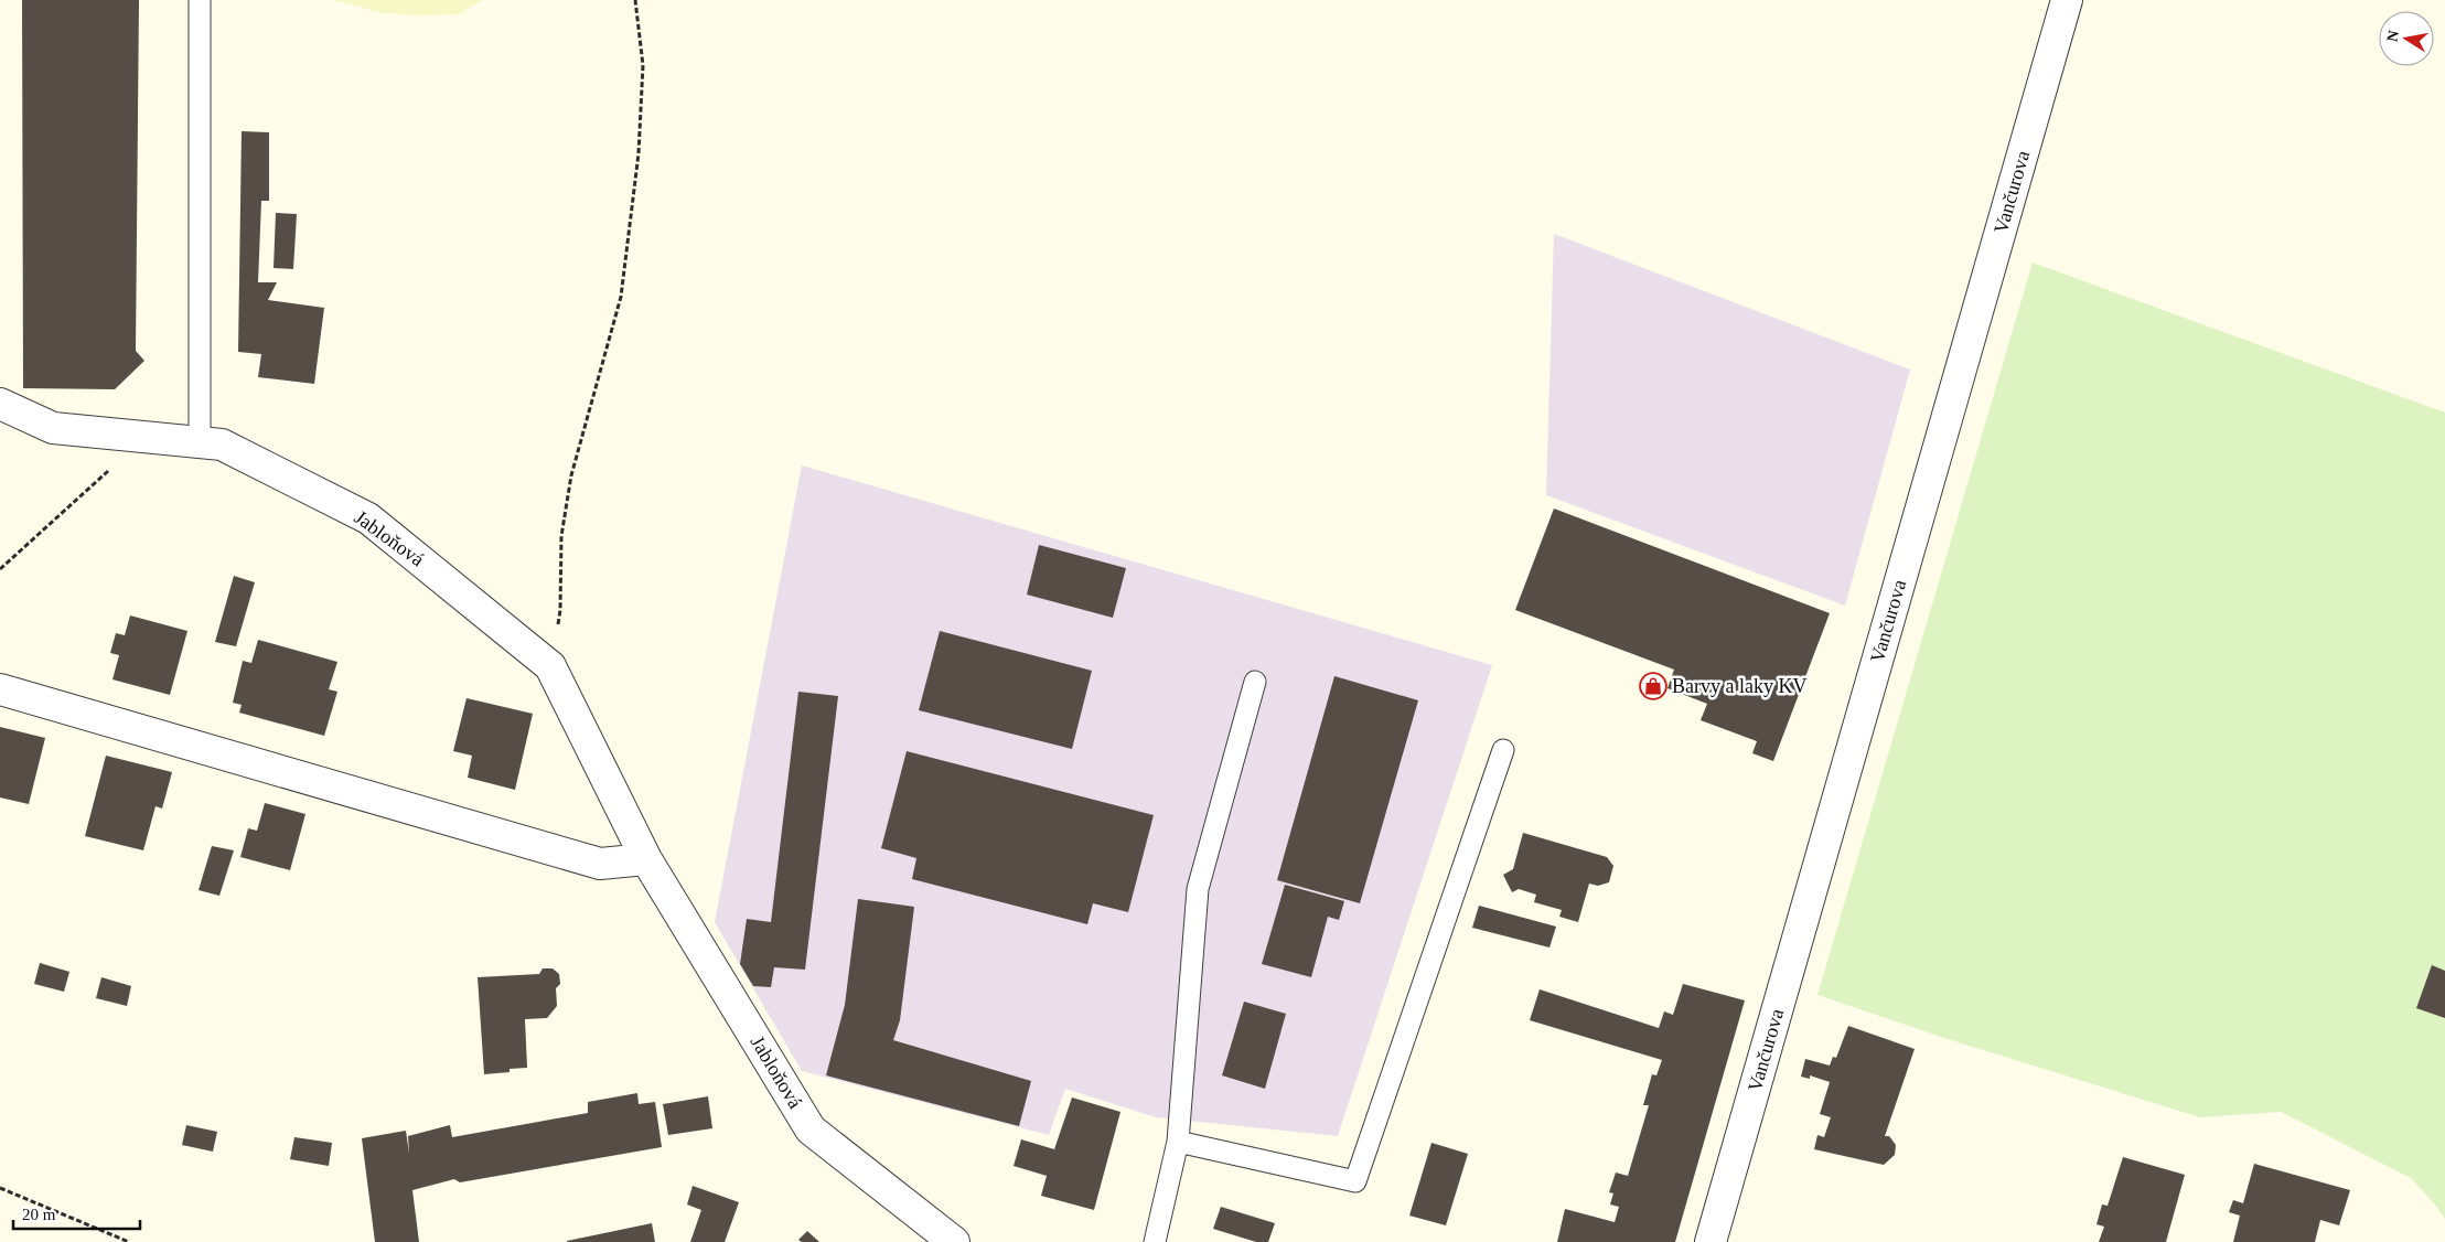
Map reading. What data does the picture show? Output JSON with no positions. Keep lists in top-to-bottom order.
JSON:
{
  "streets": {
    "street": ["Vančurova", "Jabloňová"]
  },
  "places": {
    "shop": ["Barvy a laky KV"]
  },
  "scale_bar": "20 m",
  "north": "left"
}
